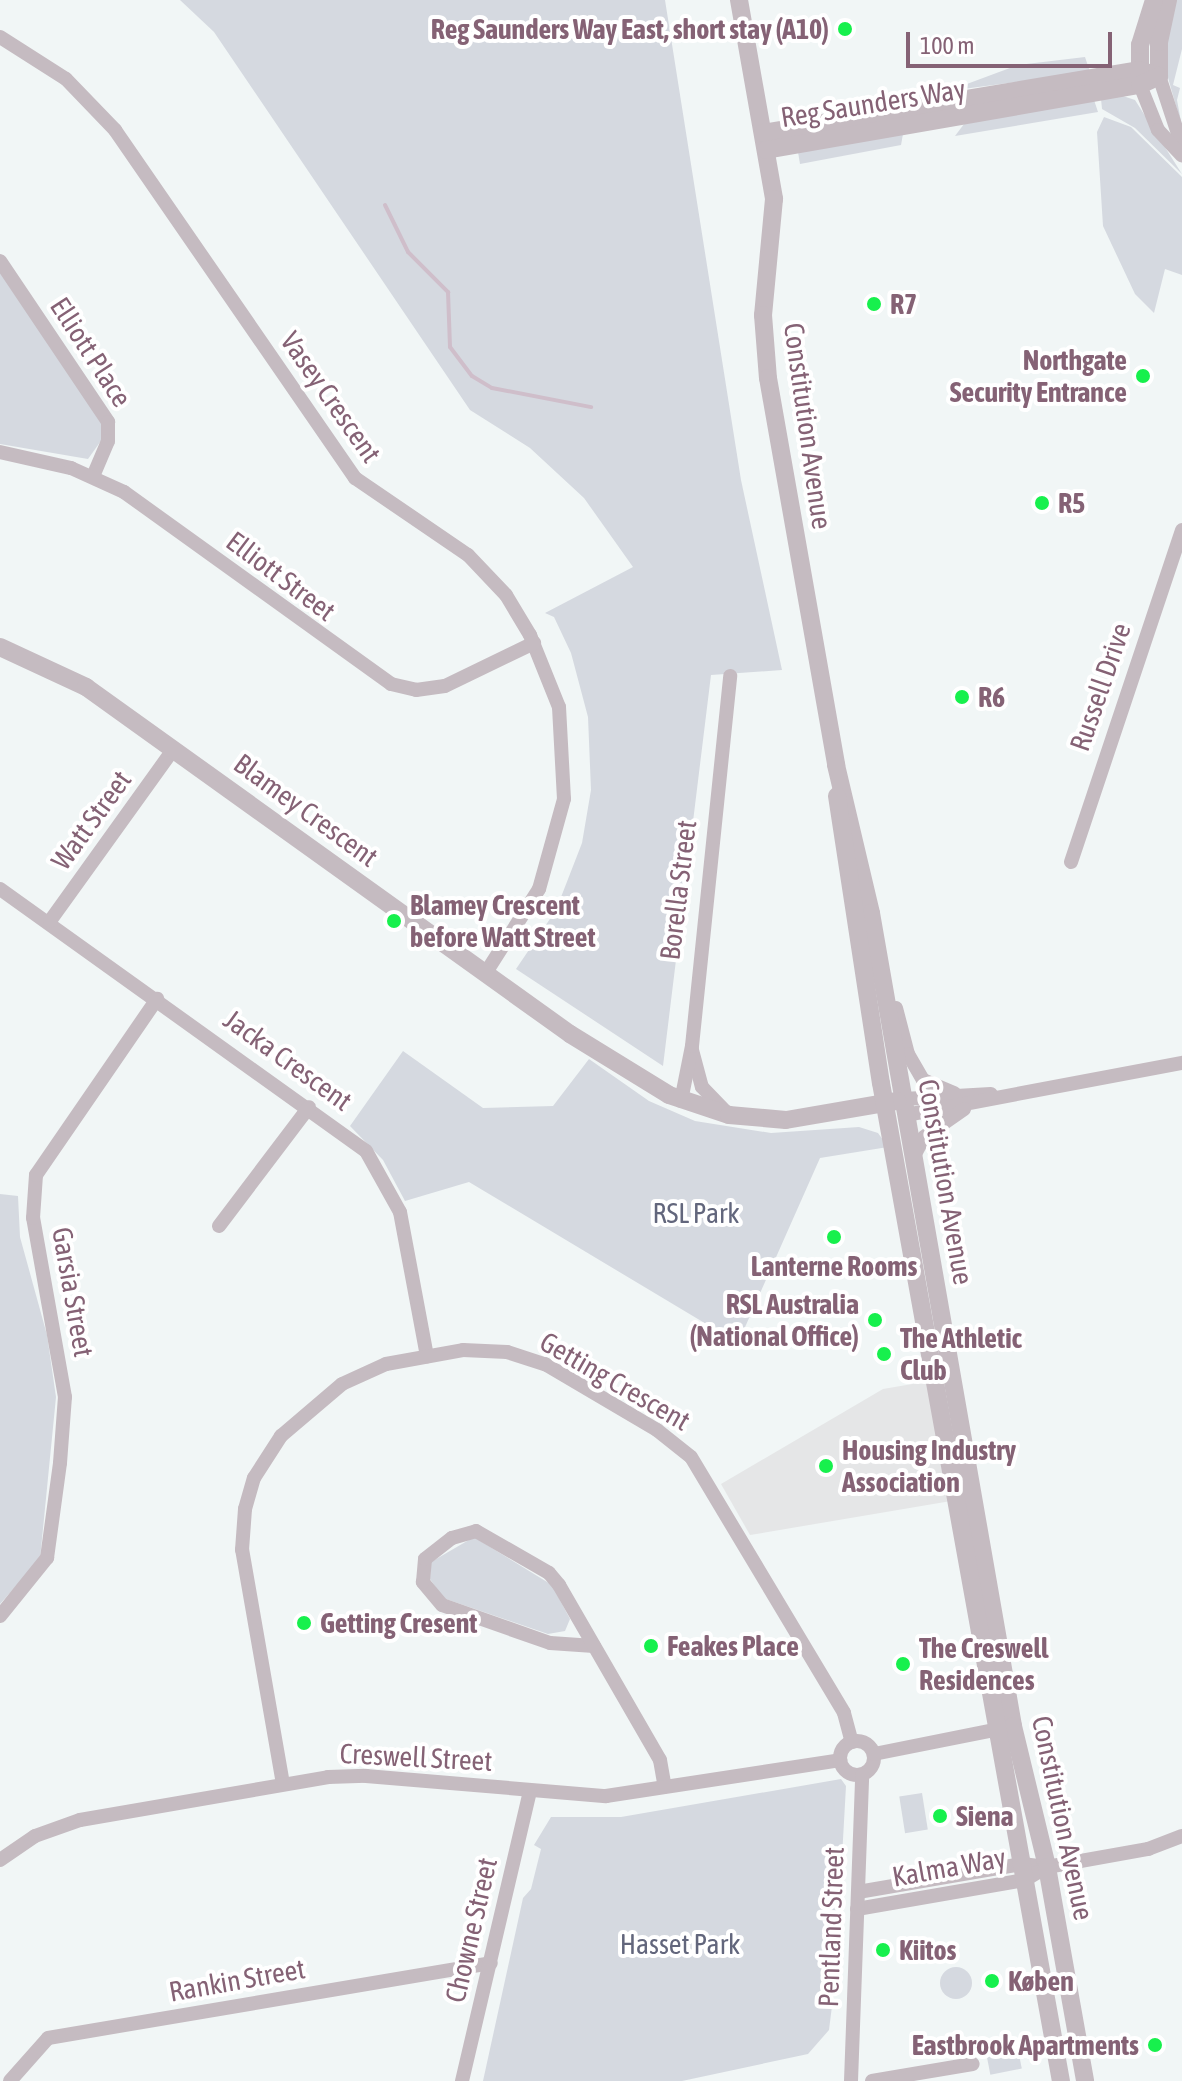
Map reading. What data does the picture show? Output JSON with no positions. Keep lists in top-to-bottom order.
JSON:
{
  "streets": {
    "street": [
      "Reg Saunders Way",
      "Elliott Place",
      "Vasey Crescent",
      "Constitution Avenue",
      "Elliott Street",
      "Russell Drive",
      "Blamey Crescent",
      "Watt Street",
      "Borella Street",
      "Jacka Crescent",
      "Garsia Street",
      "Getting Crescent",
      "Creswell Street",
      "Kalma Way",
      "Pentland Street",
      "Chowne Street",
      "Rankin Street"
    ]
  },
  "crossings": [
    ["Reg Saunders Way", "Constitution Avenue"],
    ["Elliott Place", "Elliott Street"],
    ["Vasey Crescent", "Elliott Street"],
    ["Vasey Crescent", "Blamey Crescent"],
    ["Constitution Avenue", "Blamey Crescent"],
    ["Constitution Avenue", "Kalma Way"],
    ["Blamey Crescent", "Watt Street"],
    ["Blamey Crescent", "Borella Street"],
    ["Watt Street", "Jacka Crescent"],
    ["Jacka Crescent", "Garsia Street"],
    ["Jacka Crescent", "Getting Crescent"],
    ["Getting Crescent", "Creswell Street"],
    ["Getting Crescent", "Pentland Street"],
    ["Creswell Street", "Pentland Street"],
    ["Creswell Street", "Chowne Street"],
    ["Kalma Way", "Pentland Street"],
    ["Chowne Street", "Rankin Street"]
  ],
  "parks": ["RSL Park", "Hasset Park"],
  "places": [
    "Reg Saunders Way East, short stay (A10)",
    "R7",
    "Northgate Security Entrance",
    "R5",
    "R6",
    "Blamey Crescent before Watt Street",
    "Lanterne Rooms",
    "RSL Australia (National Office)",
    "The Athletic Club",
    "Housing Industry Association",
    "Getting Cresent",
    "Feakes Place",
    "The Creswell Residences",
    "Siena",
    "Kiitos",
    "Køben",
    "Eastbrook Apartments"
  ],
  "scale_bar": "100 m"
}
